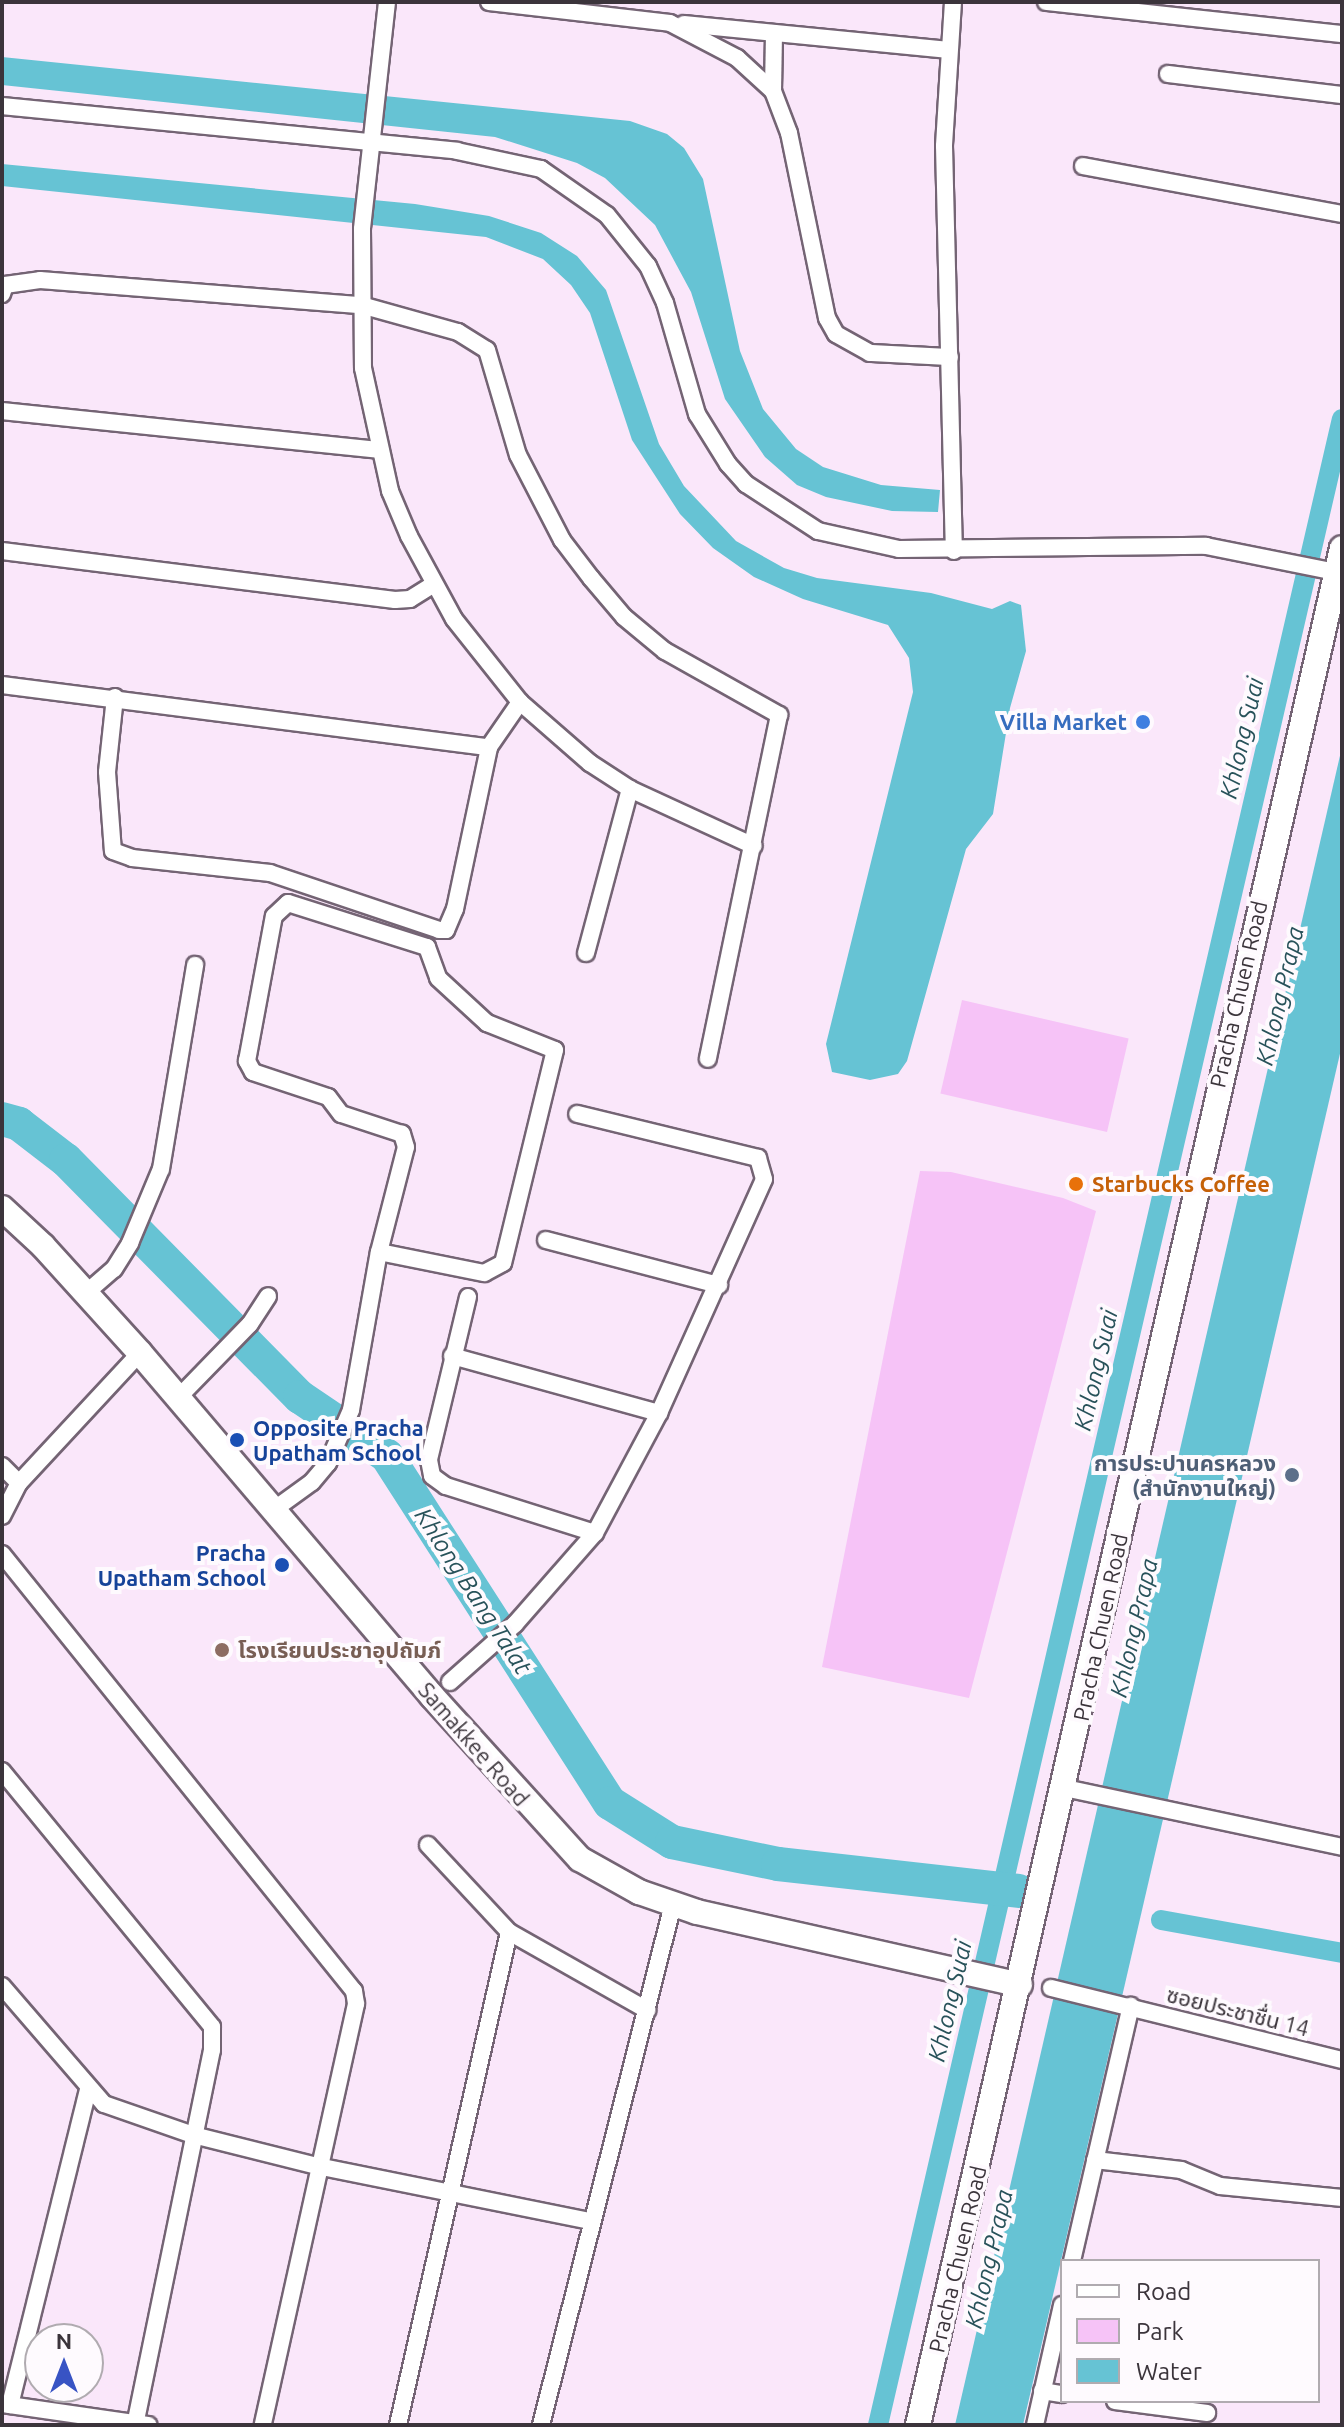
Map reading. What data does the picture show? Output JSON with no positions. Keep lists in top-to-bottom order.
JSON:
{
  "streets": {
    "main road": ["Pracha Chuen Road", "Samakkee Road"],
    "street": ["ซอยประชาชื่น 14"]
  },
  "crossings": [
    ["Pracha Chuen Road", "Samakkee Road"]
  ],
  "water": ["Khlong Suai", "Khlong Prapa", "Khlong Bang Talat"],
  "places": [
    "Villa Market",
    "Starbucks Coffee",
    "Opposite Pracha Upatham School",
    "การประปานครหลวง (สำนักงานใหญ่)",
    "Pracha Upatham School",
    "โรงเรียนประชาอุปถัมภ์"
  ],
  "legend": ["Road", "Park", "Water"],
  "north": "top"
}
